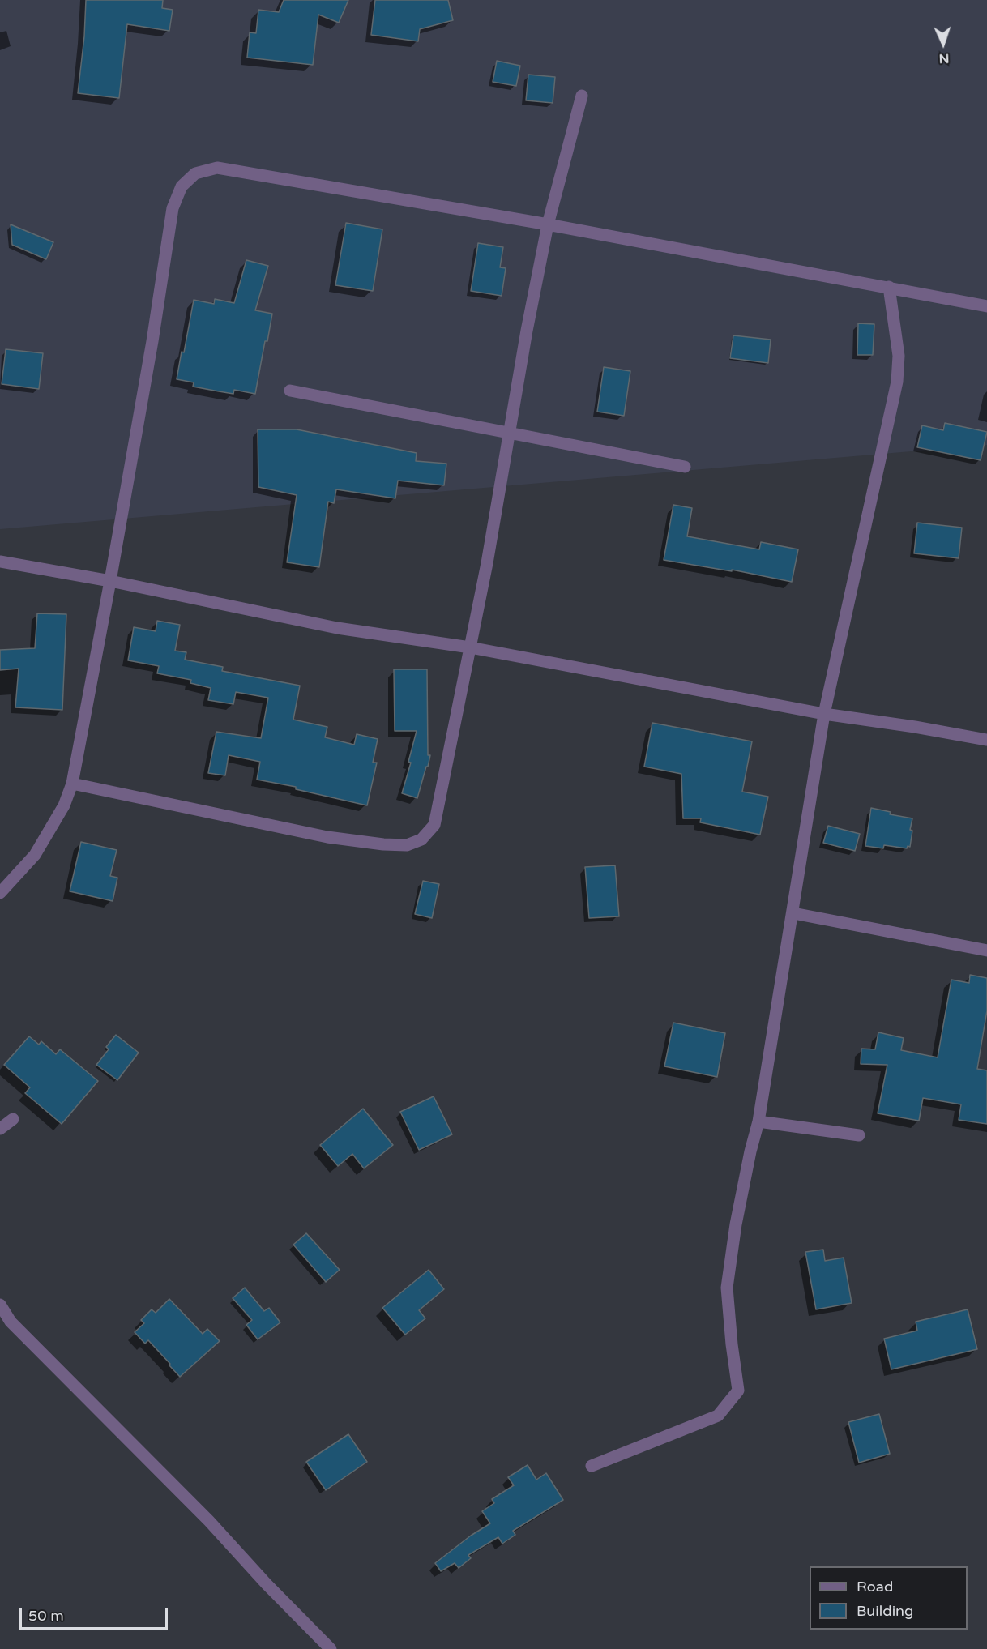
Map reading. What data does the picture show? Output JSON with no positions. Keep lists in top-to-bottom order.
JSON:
{
  "legend": ["Road", "Building"],
  "scale_bar": "50 m",
  "north": "bottom"
}
